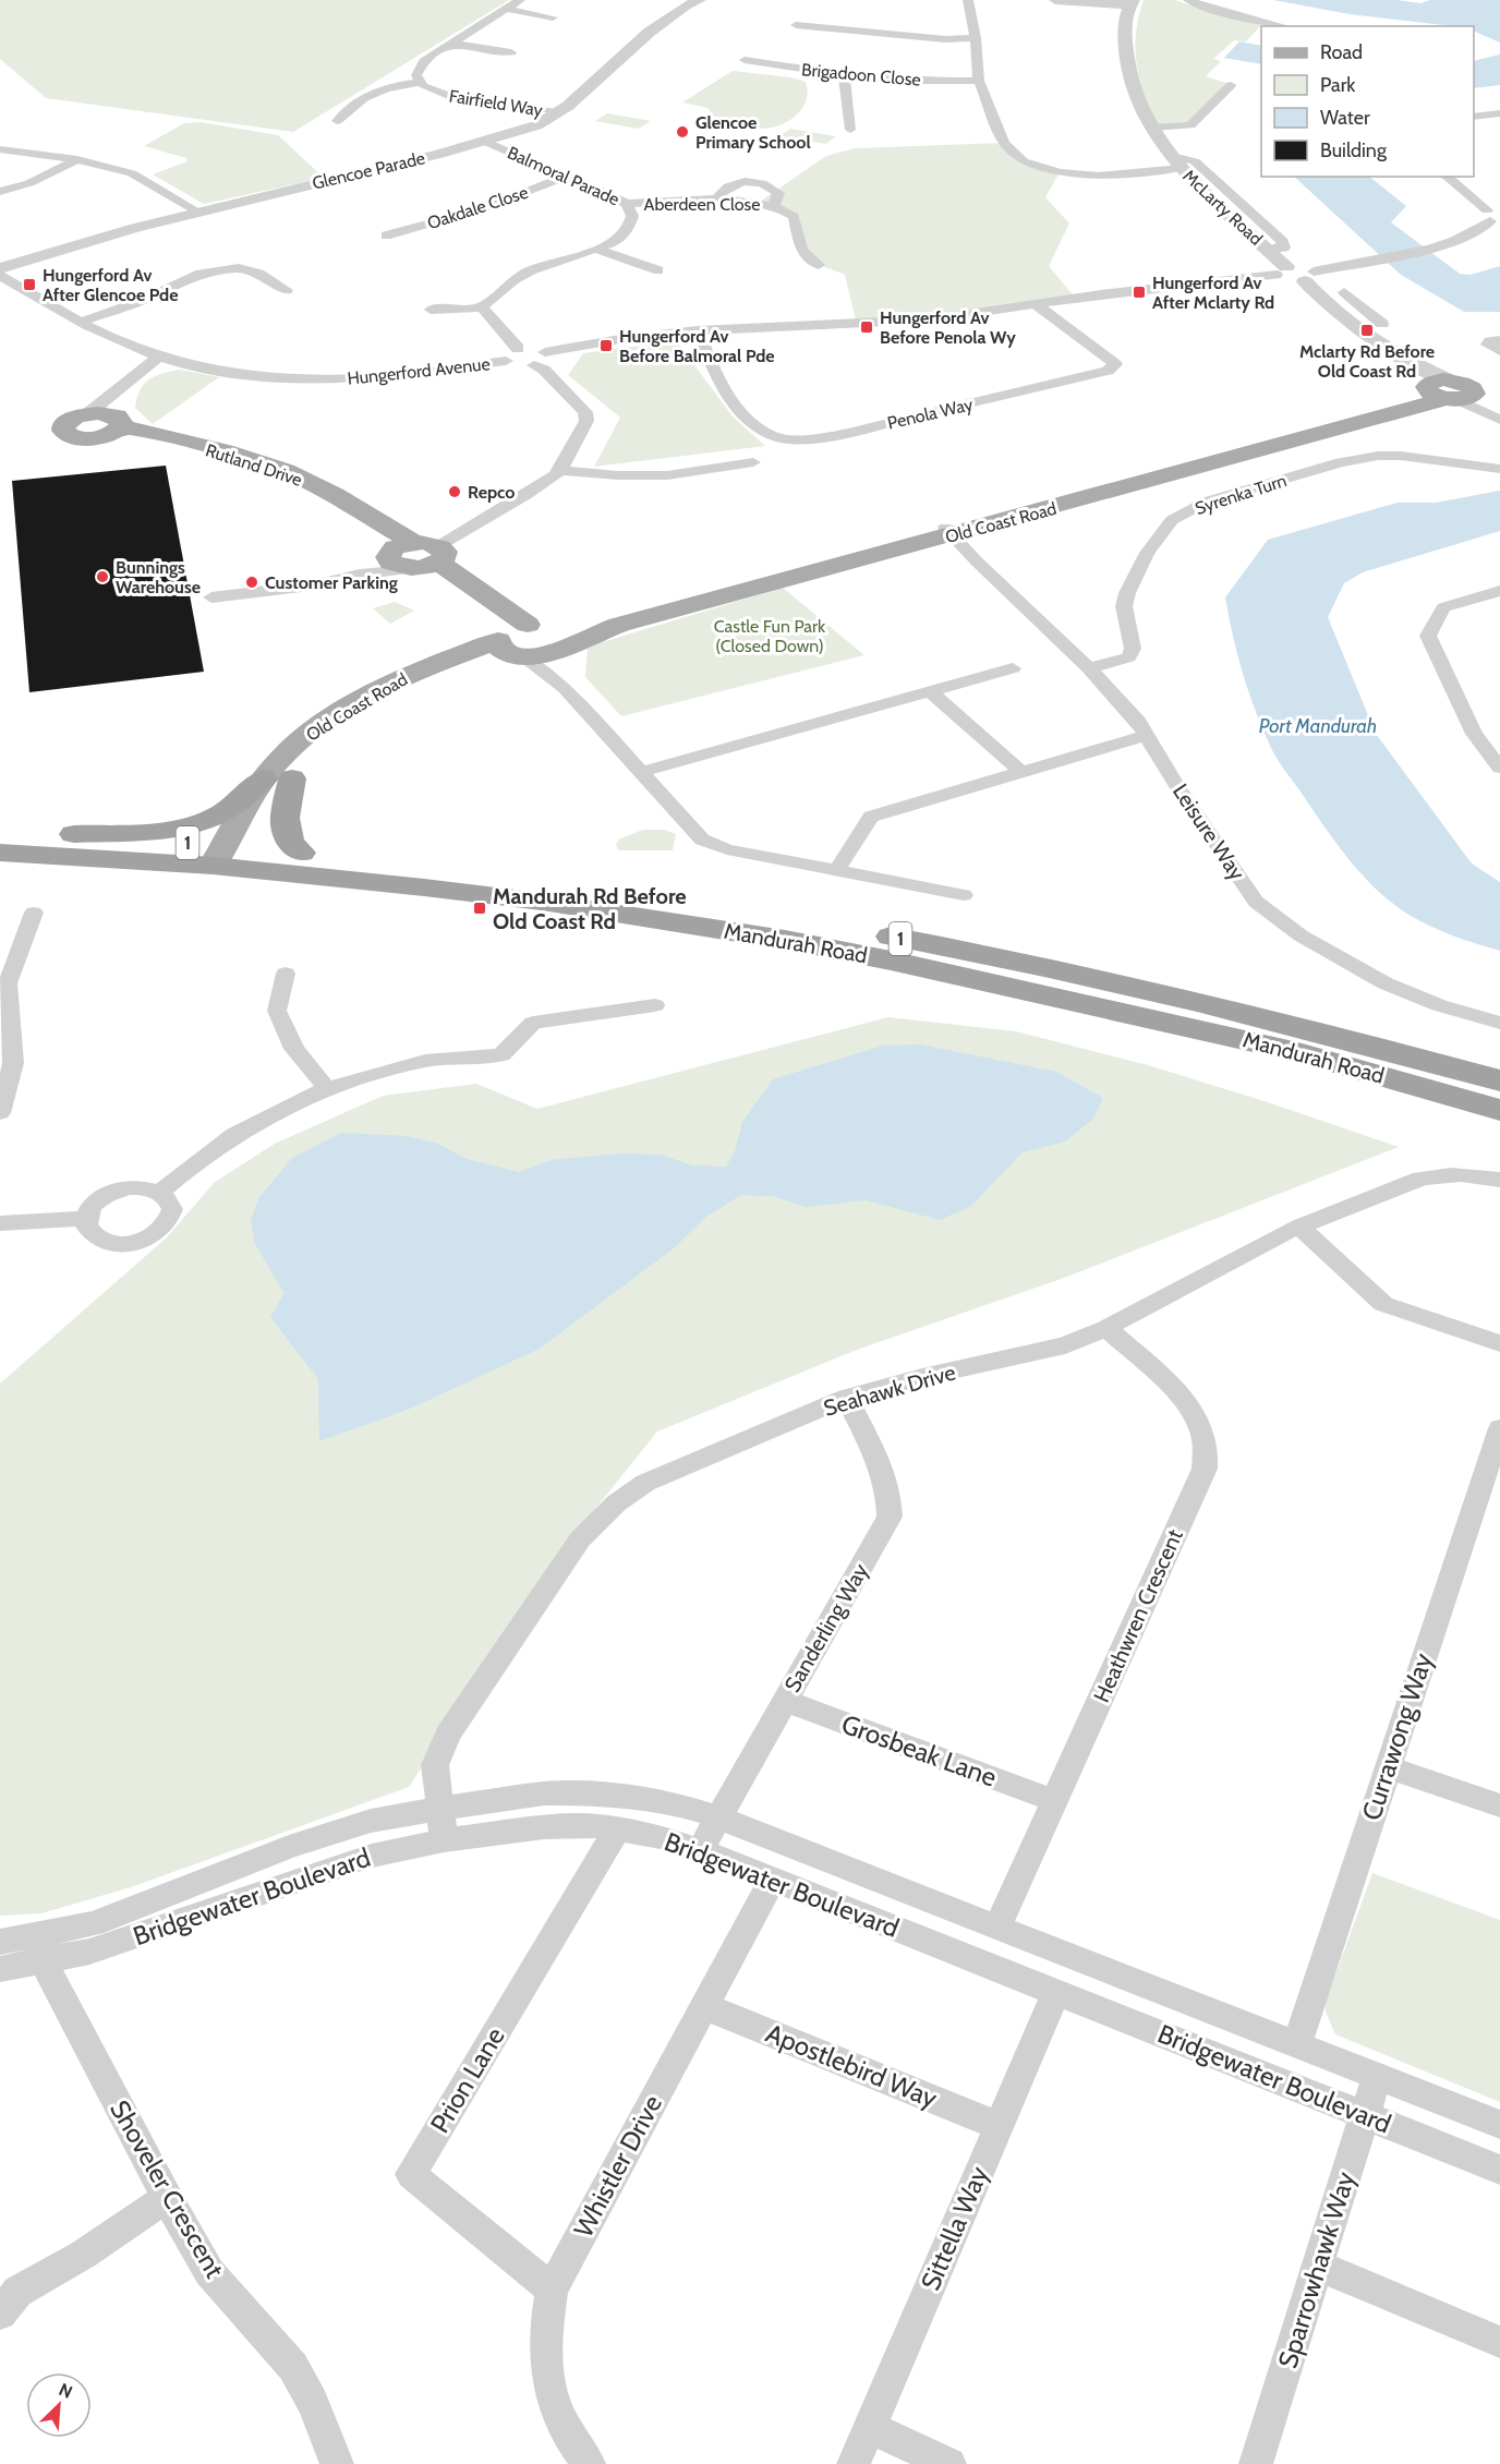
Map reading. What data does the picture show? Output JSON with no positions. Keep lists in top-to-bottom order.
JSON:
{
  "streets": {
    "highway": ["1", "Mandurah Road"],
    "main road": ["Rutland Drive", "Old Coast Road"],
    "street": [
      "Brigadoon Close",
      "Fairfield Way",
      "Glencoe Parade",
      "Balmoral Parade",
      "Aberdeen Close",
      "Oakdale Close",
      "McLarty Road",
      "Hungerford Avenue",
      "Penola Way",
      "Syrenka Turn",
      "Leisure Way",
      "Seahawk Drive",
      "Heathwren Crescent",
      "Sanderling Way",
      "Currawong Way",
      "Grosbeak Lane",
      "Bridgewater Boulevard",
      "Apostlebird Way",
      "Prion Lane",
      "Whistler Drive",
      "Shoveler Crescent",
      "Sittella Way",
      "Sparrowhawk Way"
    ]
  },
  "crossings": [
    ["Fairfield Way", "Glencoe Parade"],
    ["Glencoe Parade", "Balmoral Parade"],
    ["Balmoral Parade", "Aberdeen Close"],
    ["Balmoral Parade", "Oakdale Close"],
    ["Rutland Drive", "Old Coast Road"],
    ["Syrenka Turn", "Leisure Way"],
    ["Old Coast Road", "Leisure Way"],
    ["Old Coast Road", "1"],
    ["Old Coast Road", "Mandurah Road"],
    ["1", "Mandurah Road"],
    ["Seahawk Drive", "Heathwren Crescent"],
    ["Seahawk Drive", "Sanderling Way"],
    ["Seahawk Drive", "Bridgewater Boulevard"],
    ["Heathwren Crescent", "Grosbeak Lane"],
    ["Heathwren Crescent", "Bridgewater Boulevard"],
    ["Sanderling Way", "Grosbeak Lane"],
    ["Sanderling Way", "Bridgewater Boulevard"],
    ["Currawong Way", "Bridgewater Boulevard"],
    ["Bridgewater Boulevard", "Prion Lane"],
    ["Bridgewater Boulevard", "Whistler Drive"],
    ["Bridgewater Boulevard", "Shoveler Crescent"],
    ["Bridgewater Boulevard", "Sittella Way"],
    ["Bridgewater Boulevard", "Sparrowhawk Way"],
    ["Apostlebird Way", "Whistler Drive"],
    ["Apostlebird Way", "Sittella Way"],
    ["Prion Lane", "Whistler Drive"]
  ],
  "water": ["Port Mandurah"],
  "parks": ["Castle Fun Park (Closed Down)"],
  "places": {
    "other": [
      "Glencoe Primary School",
      "Repco",
      "Bunnings Warehouse",
      "Customer Parking"
    ],
    "transit": [
      "Hungerford Av After Glencoe Pde",
      "Hungerford Av After Mclarty Rd",
      "Hungerford Av Before Penola Wy",
      "Mclarty Rd Before Old Coast Rd",
      "Hungerford Av Before Balmoral Pde",
      "Mandurah Rd Before Old Coast Rd"
    ]
  },
  "legend": [
    "Road",
    "Park",
    "Water",
    "Building"
  ],
  "north": "top right"
}
